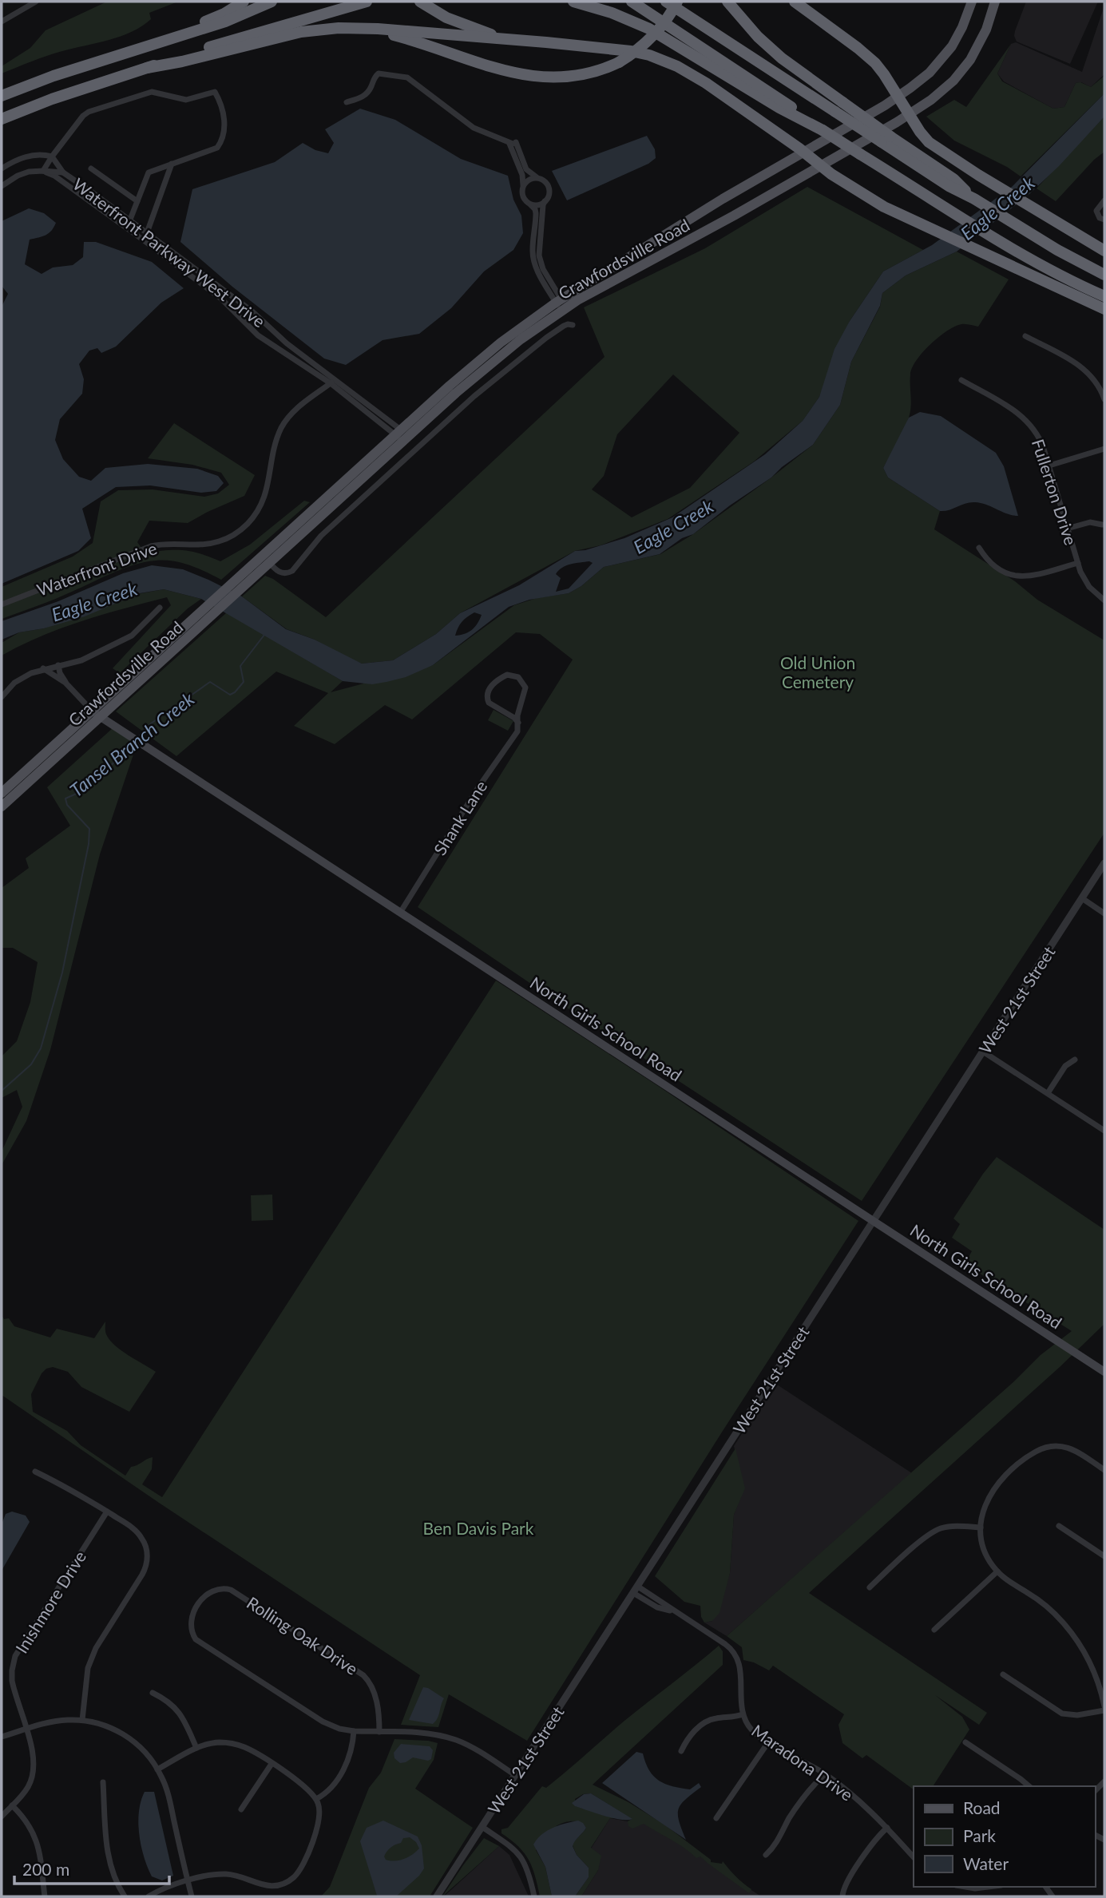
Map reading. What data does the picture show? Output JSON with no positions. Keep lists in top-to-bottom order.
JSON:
{
  "streets": {
    "main road": ["Crawfordsville Road", "North Girls School Road"],
    "street": [
      "Waterfront Parkway West Drive",
      "Fullerton Drive",
      "Waterfront Drive",
      "Shank Lane",
      "West 21st Street",
      "Inishmore Drive",
      "Rolling Oak Drive",
      "Maradona Drive"
    ]
  },
  "crossings": [
    ["Waterfront Parkway West Drive", "Crawfordsville Road"],
    ["Waterfront Parkway West Drive", "Waterfront Drive"],
    ["Crawfordsville Road", "North Girls School Road"],
    ["Shank Lane", "North Girls School Road"],
    ["West 21st Street", "North Girls School Road"],
    ["West 21st Street", "Maradona Drive"]
  ],
  "water": ["Eagle Creek", "Tansel Branch Creek"],
  "parks": ["Old Union Cemetery", "Ben Davis Park"],
  "legend": ["Road", "Park", "Water"],
  "scale_bar": "200 m"
}
